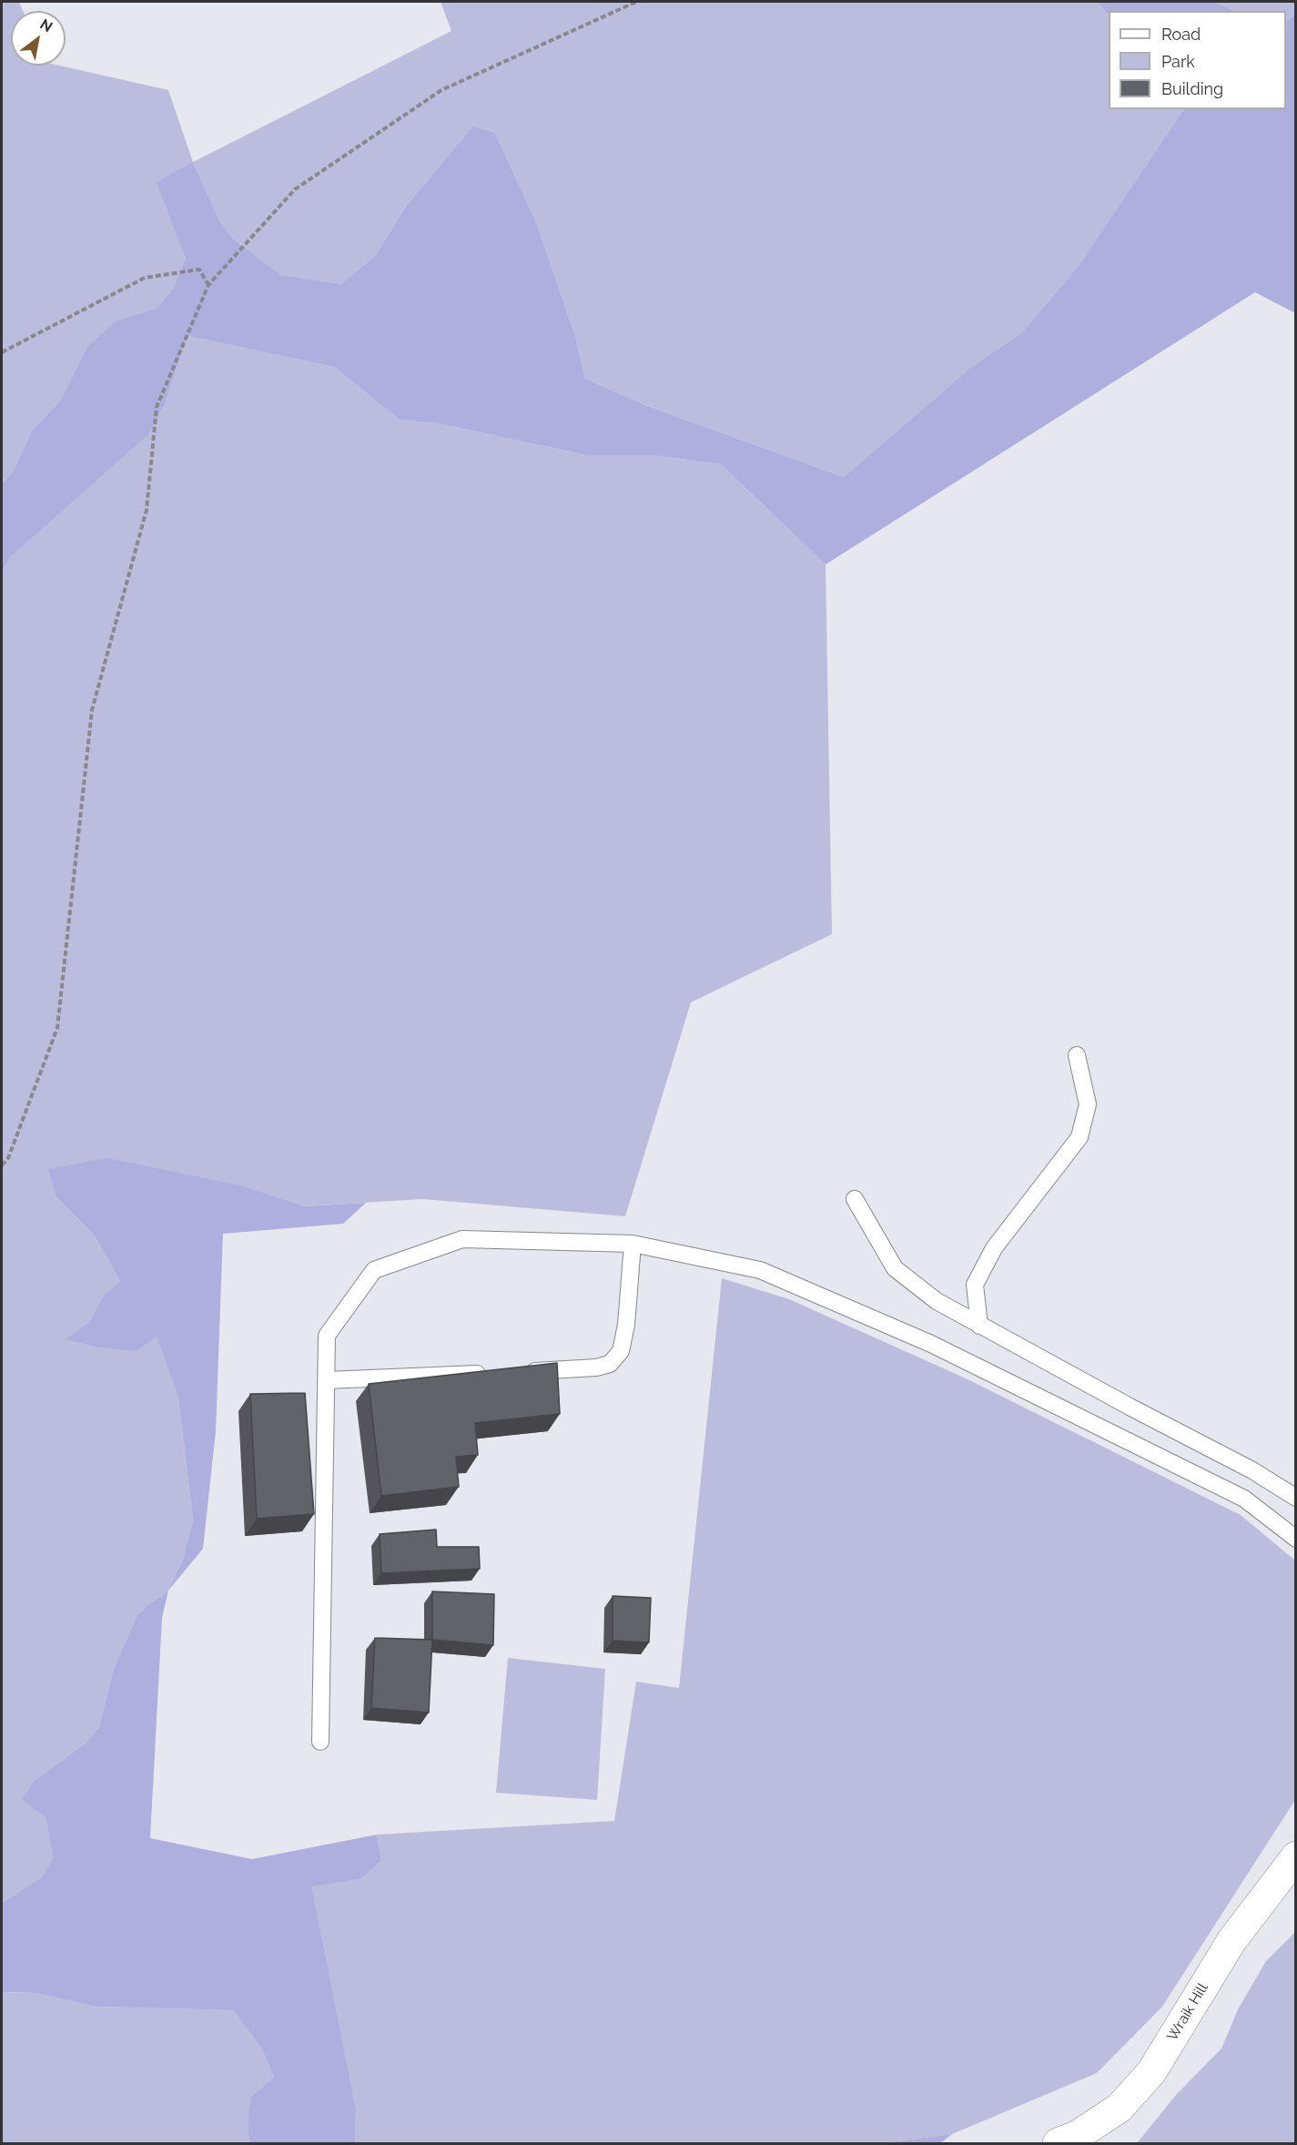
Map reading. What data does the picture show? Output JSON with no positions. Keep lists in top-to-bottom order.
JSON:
{
  "streets": {
    "street": ["Wraik Hill"]
  },
  "legend": ["Road", "Park", "Building"],
  "north": "top right"
}
